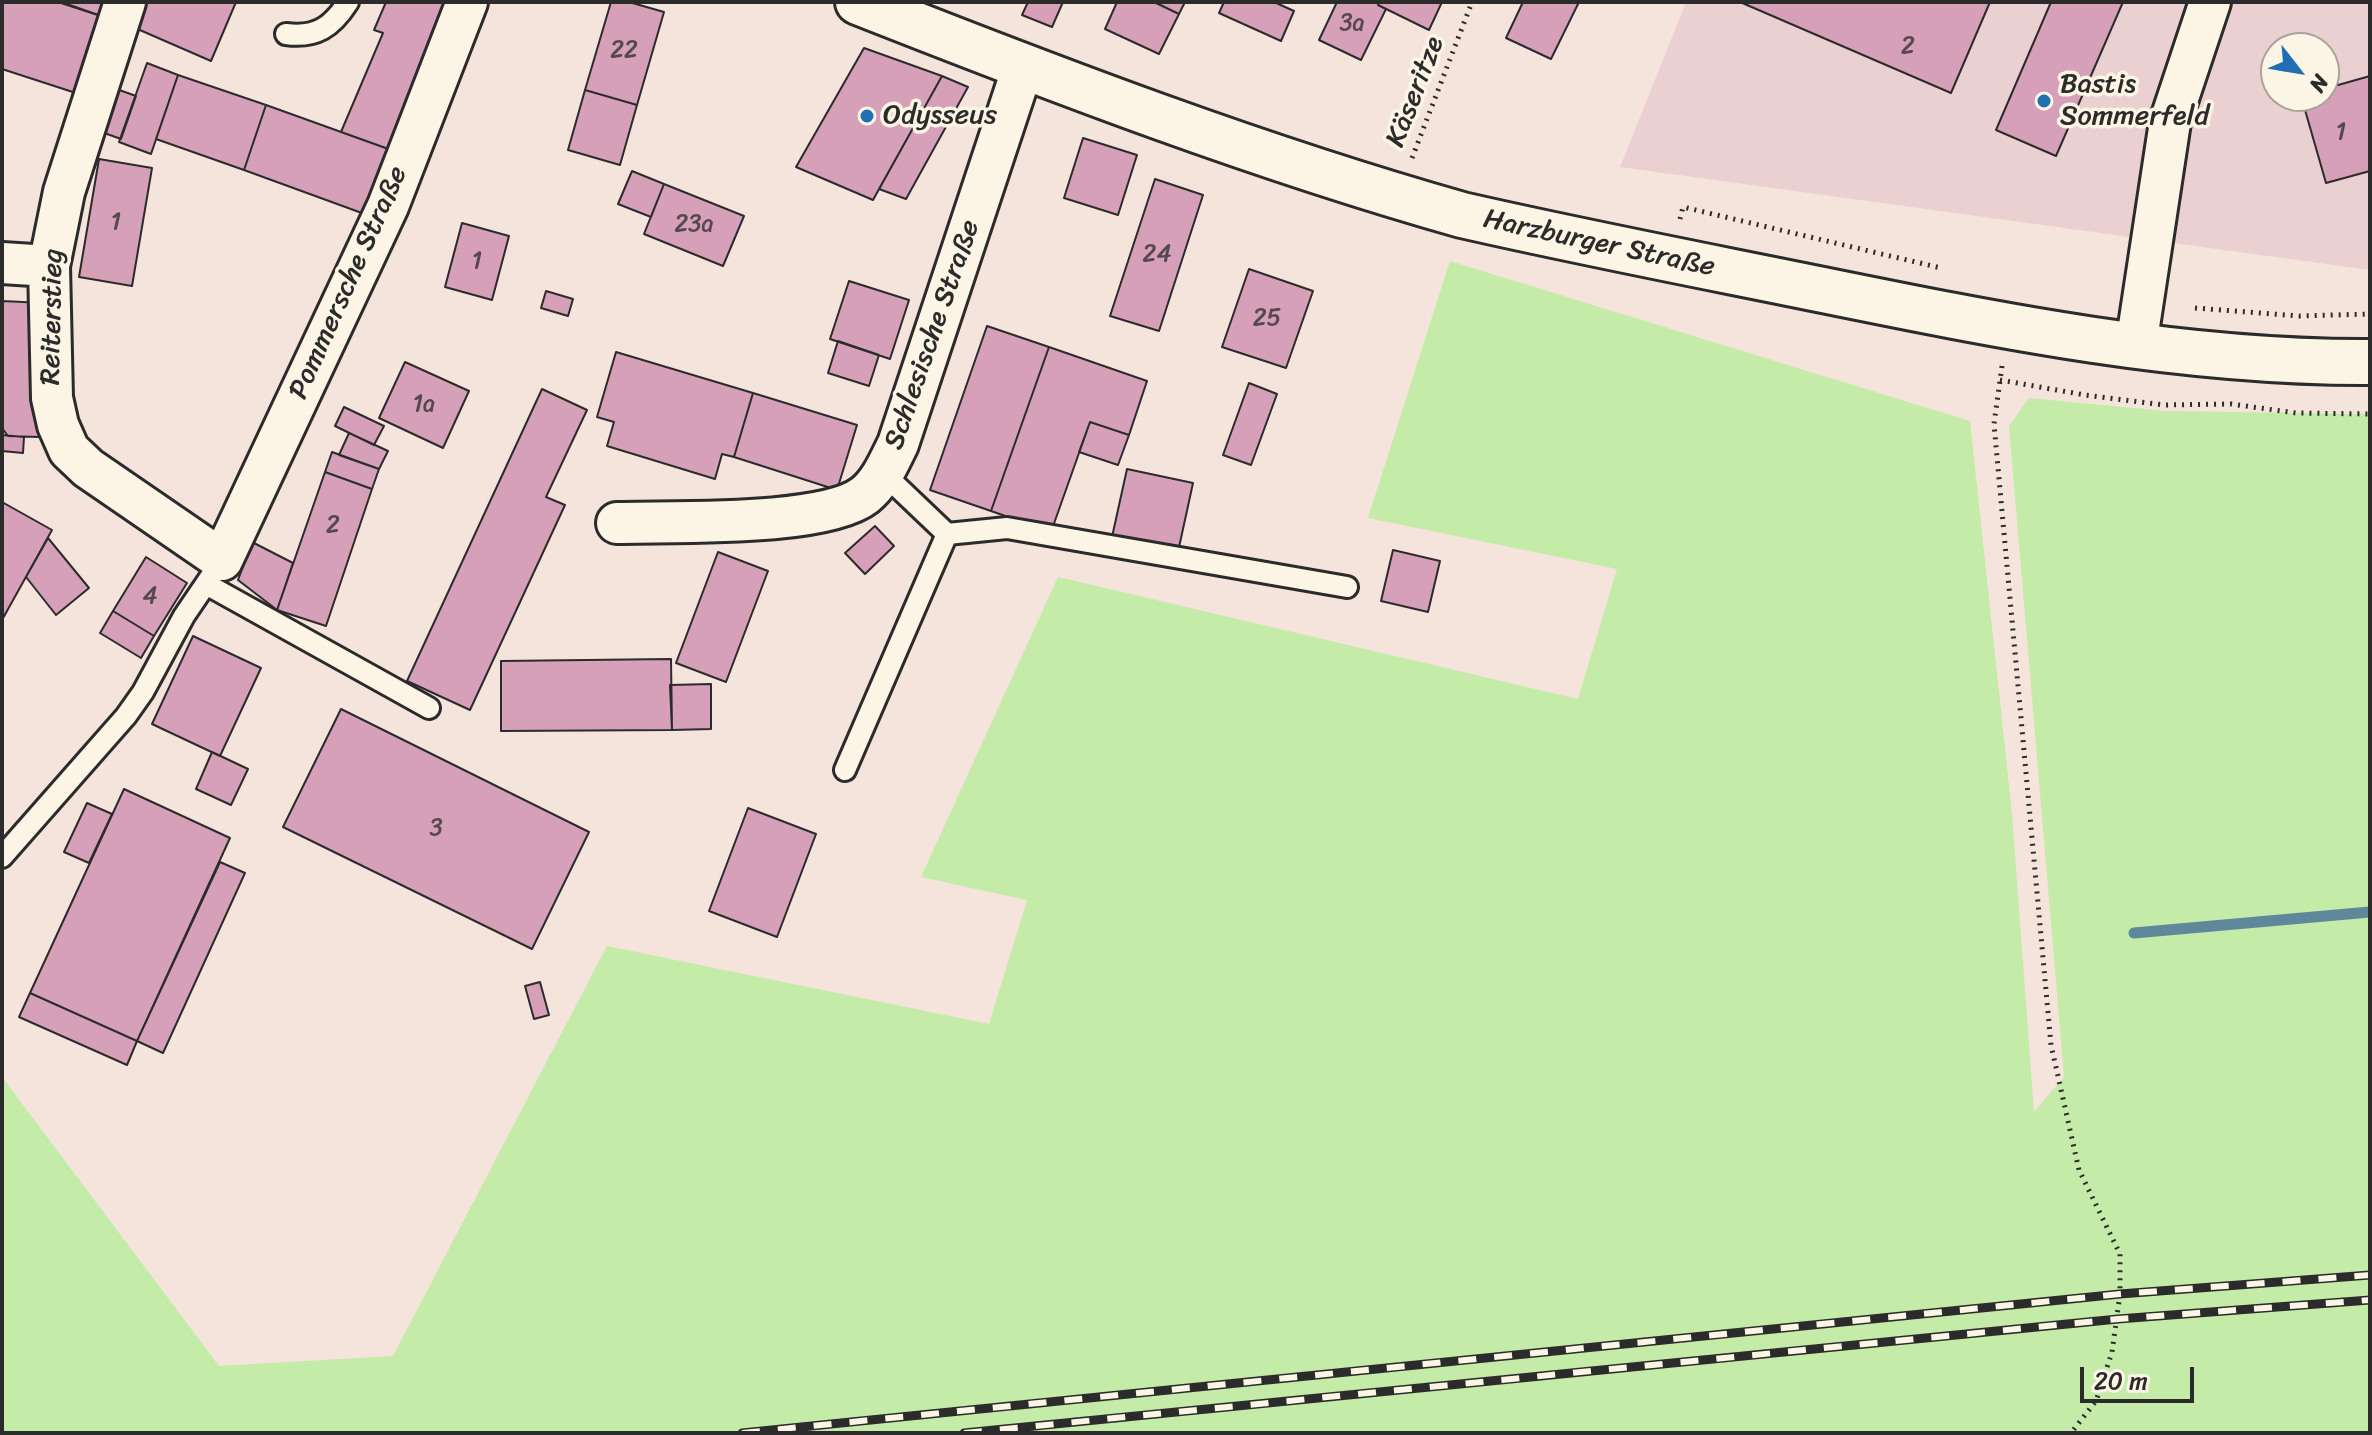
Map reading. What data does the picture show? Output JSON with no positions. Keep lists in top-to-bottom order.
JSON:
{
  "streets": {
    "main road": ["Harzburger Straße"],
    "street": ["Pommersche Straße", "Reiterstieg", "Schlesische Straße"],
    "path": ["Käseritze"]
  },
  "crossings": [
    ["Käseritze", "Harzburger Straße"],
    ["Harzburger Straße", "Schlesische Straße"],
    ["Pommersche Straße", "Reiterstieg"]
  ],
  "places": ["Bastis Sommerfeld", "Odysseus"],
  "house_numbers": [
    "3a",
    "2",
    "22",
    "1",
    "1",
    "23a",
    "24",
    "1",
    "25",
    "1a",
    "2",
    "4",
    "3"
  ],
  "scale_bar": "20 m",
  "north": "bottom right"
}
